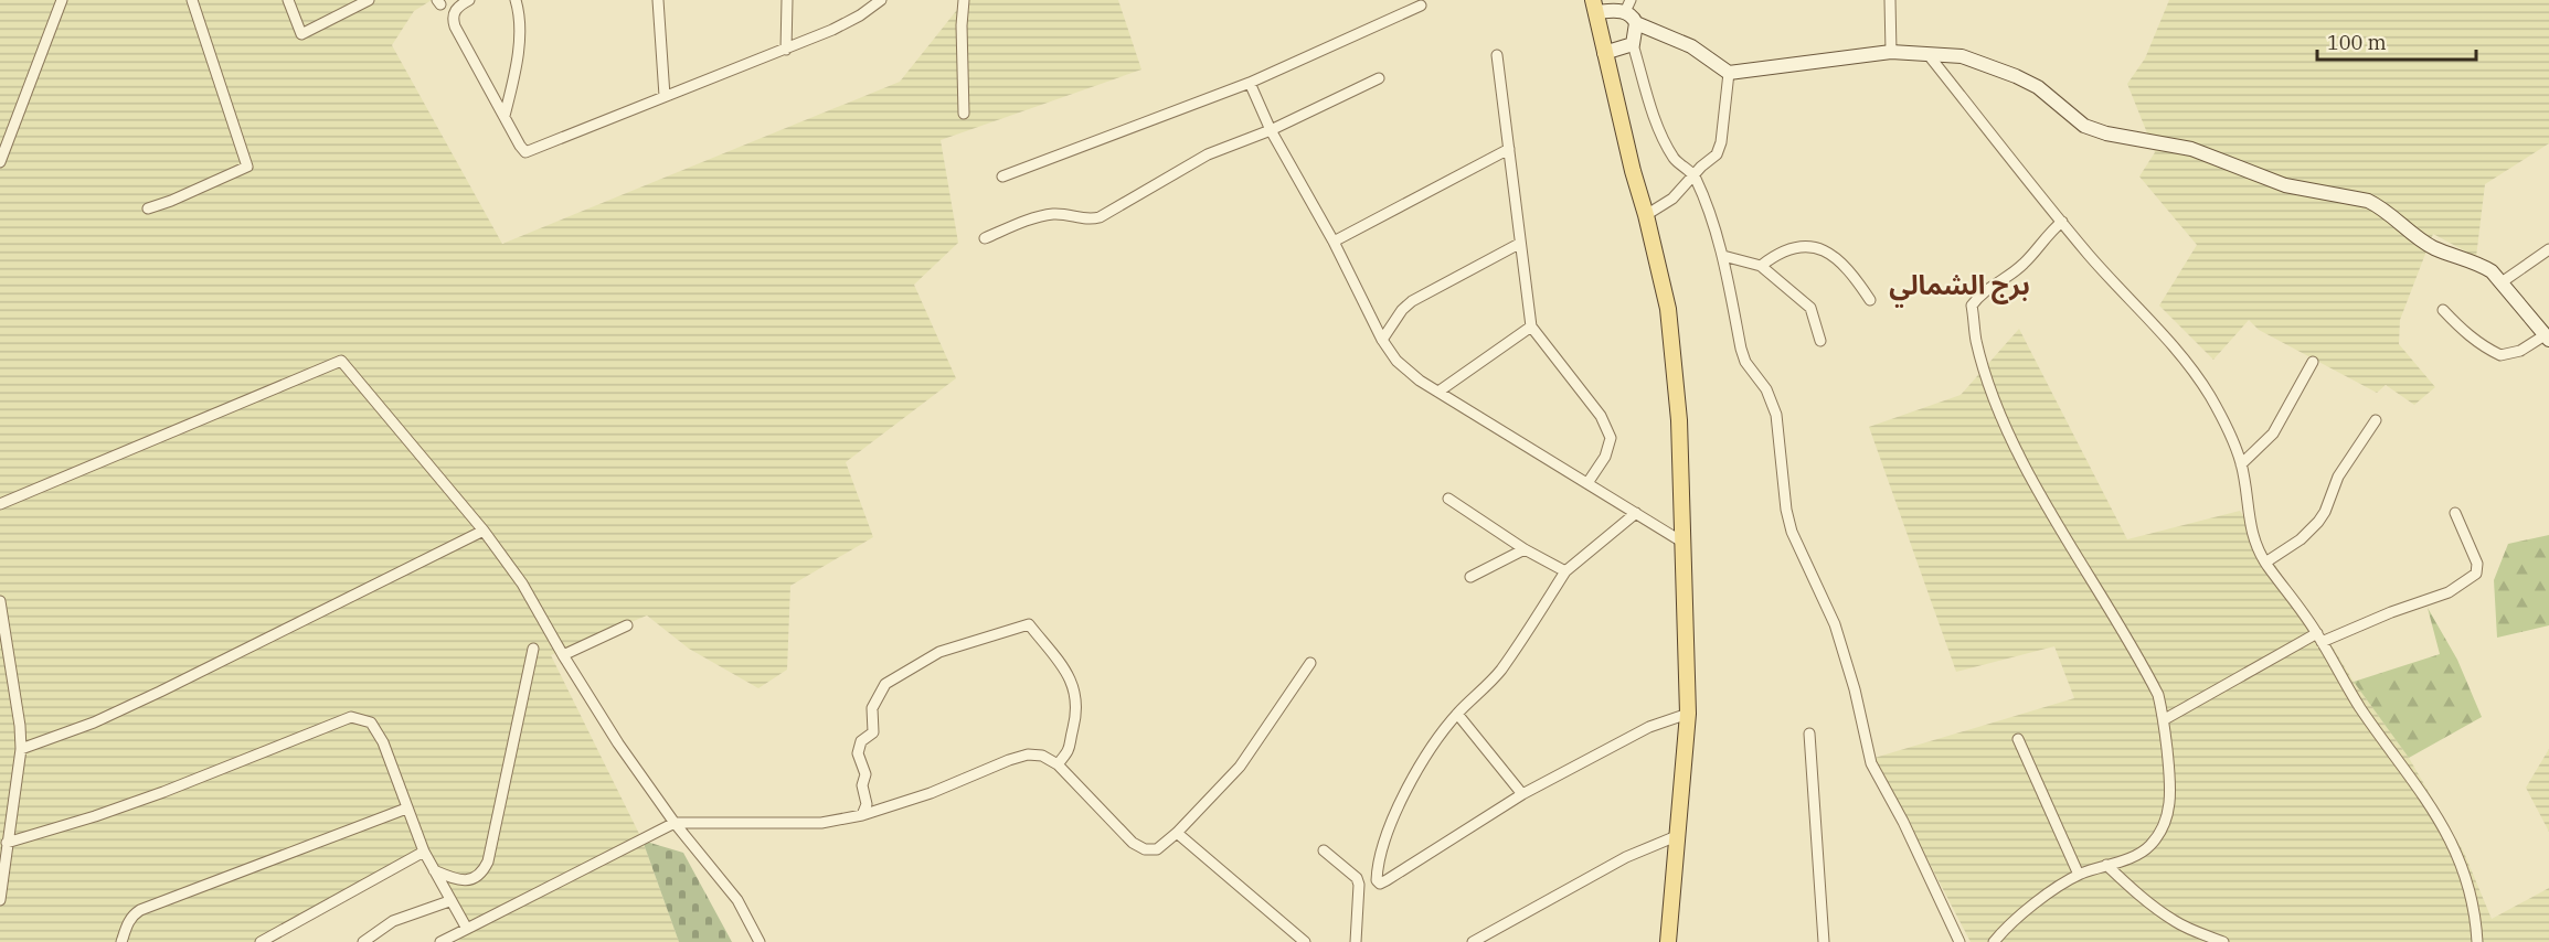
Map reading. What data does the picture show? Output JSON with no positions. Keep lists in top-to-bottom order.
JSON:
{
  "districts": ["برج الشمالي"],
  "scale_bar": "100 m"
}
